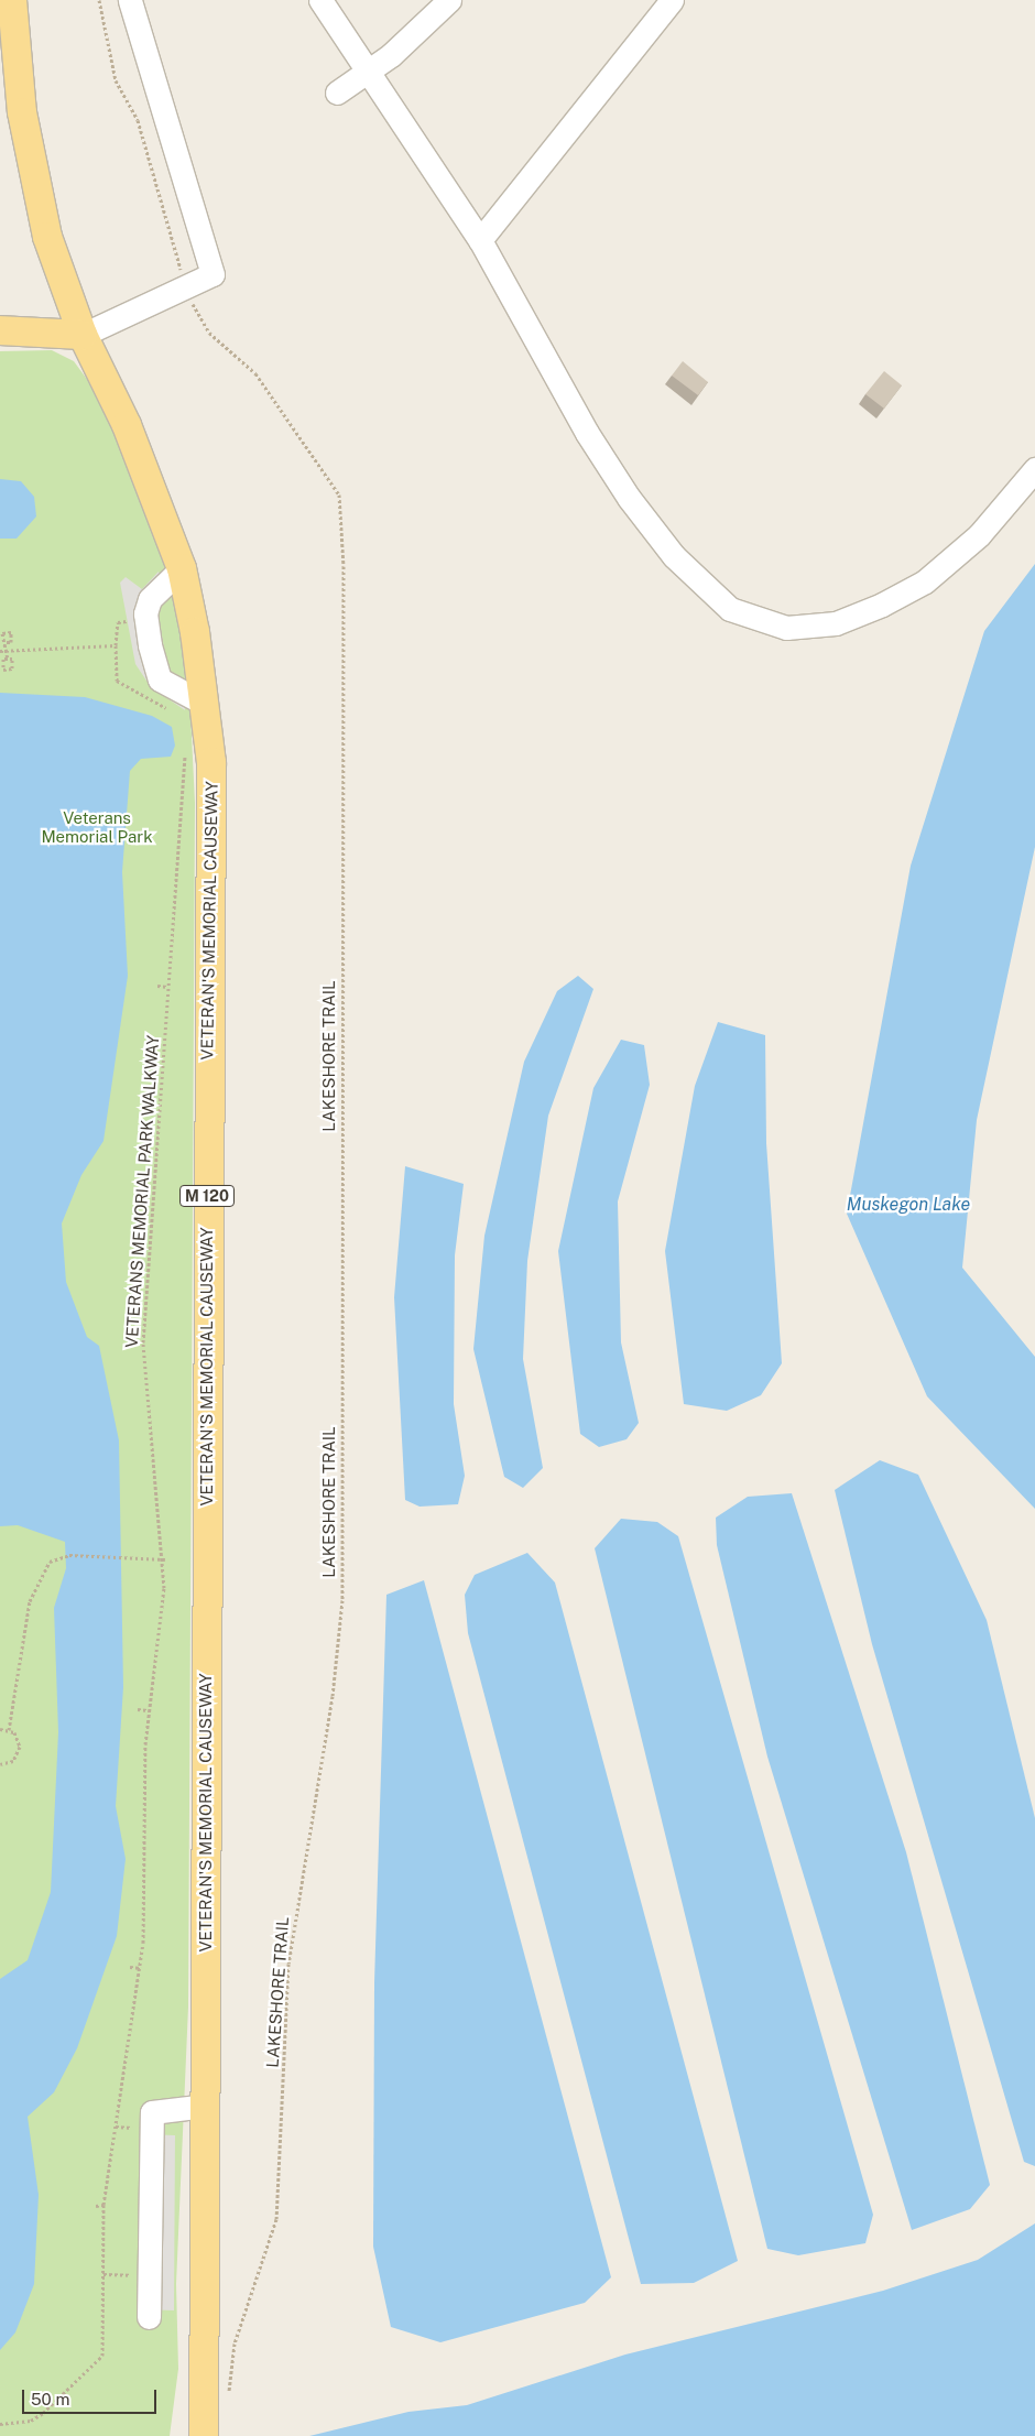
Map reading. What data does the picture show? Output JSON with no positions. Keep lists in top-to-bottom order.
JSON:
{
  "streets": {
    "main road": ["VETERAN'S MEMORIAL CAUSEWAY", "M 120"],
    "path": ["LAKESHORE TRAIL", "VETERANS MEMORIAL PARK WALKWAY"]
  },
  "water": ["Muskegon Lake"],
  "parks": ["Veterans Memorial Park"],
  "scale_bar": "50 m"
}
